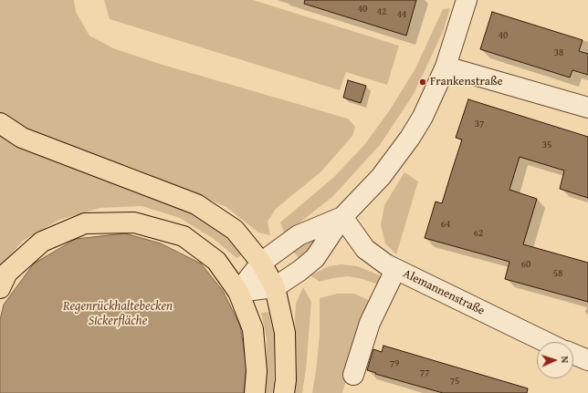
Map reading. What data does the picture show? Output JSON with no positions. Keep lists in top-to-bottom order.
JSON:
{
  "streets": {
    "street": ["Alemannenstraße"]
  },
  "water": ["Regenrückhaltebecken Sickerfläche"],
  "places": ["Frankenstraße"],
  "house_numbers": [
    "40",
    "42",
    "44",
    "40",
    "38",
    "37",
    "35",
    "64",
    "62",
    "60",
    "58",
    "79",
    "77",
    "75"
  ],
  "north": "right"
}
